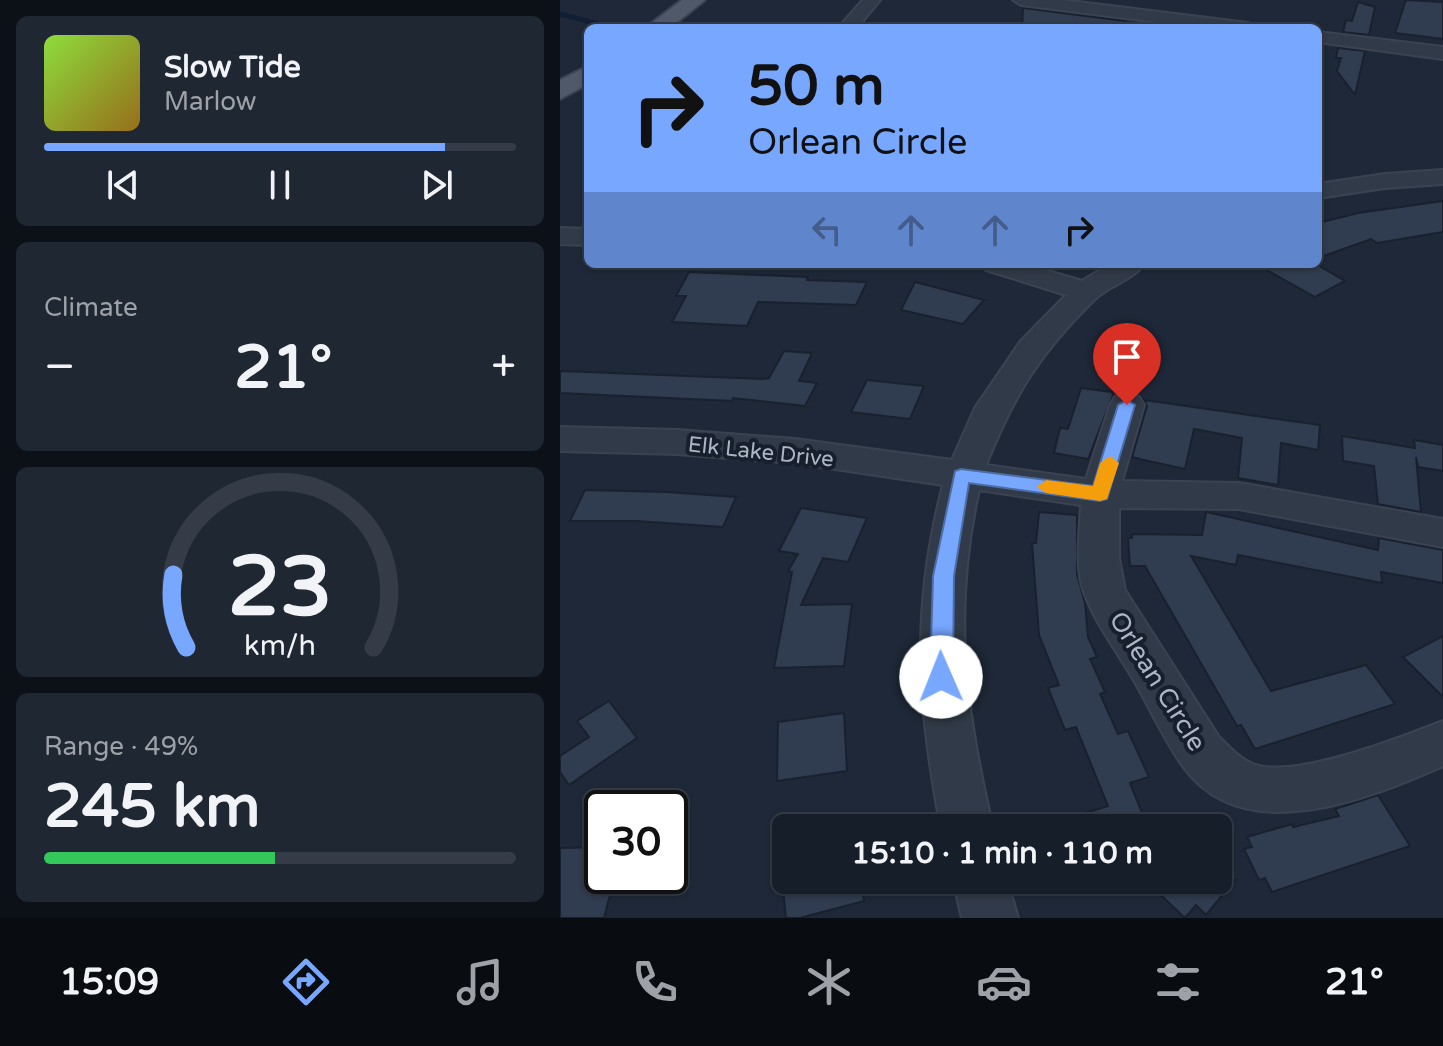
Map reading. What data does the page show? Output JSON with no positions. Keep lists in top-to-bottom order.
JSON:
{
  "streets": {
    "street": ["Elk Lake Drive", "Orlean Circle"]
  },
  "page": {
    "turn": ["50 m", "Orlean Circle"],
    "song": ["Slow Tide", "Marlow"],
    "tile": [
      "Climate",
      ["Range · 49%", "245 km"]
    ],
    "heat": ["−", "21°", "+"],
    "limit": "30",
    "trip": "15:10 · 1 min · 110 m",
    "tabs": ["15:09", "21°"],
    "gauge": ["23", "km/h"]
  }
}
